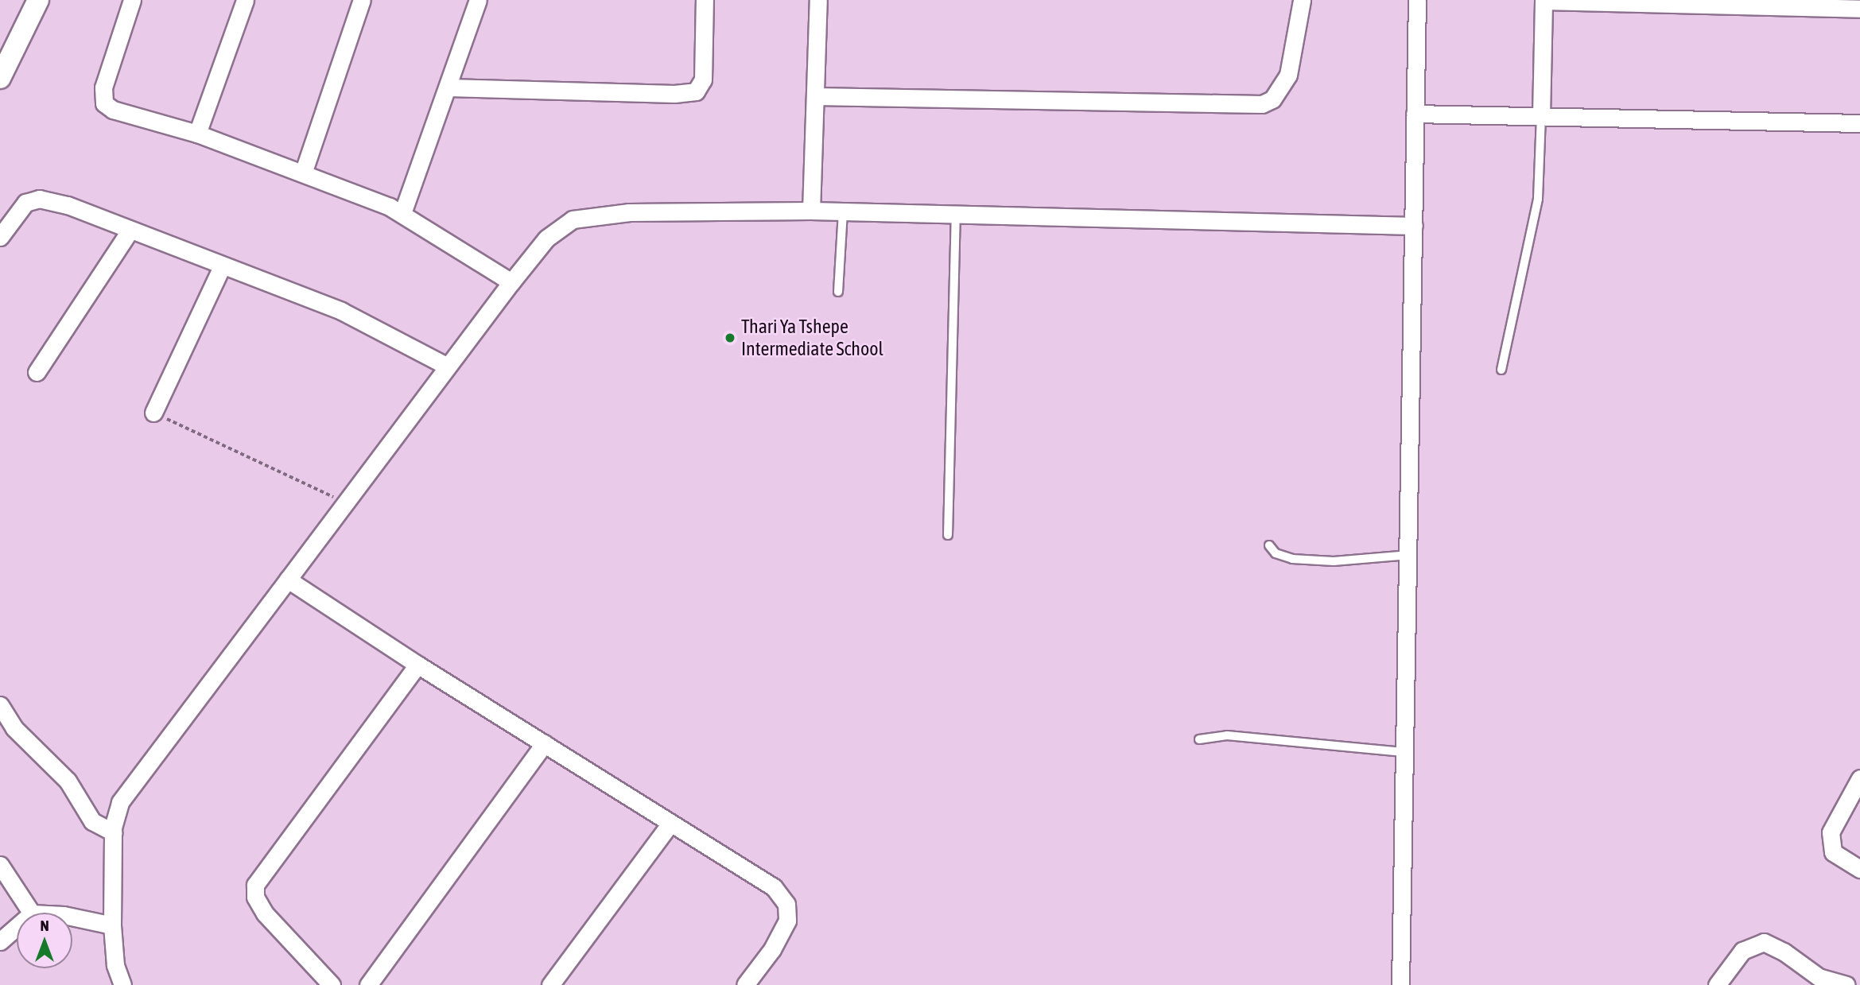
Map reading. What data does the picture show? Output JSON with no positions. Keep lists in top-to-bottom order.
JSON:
{
  "places": ["Thari Ya Tshepe Intermediate School"],
  "north": "top"
}
